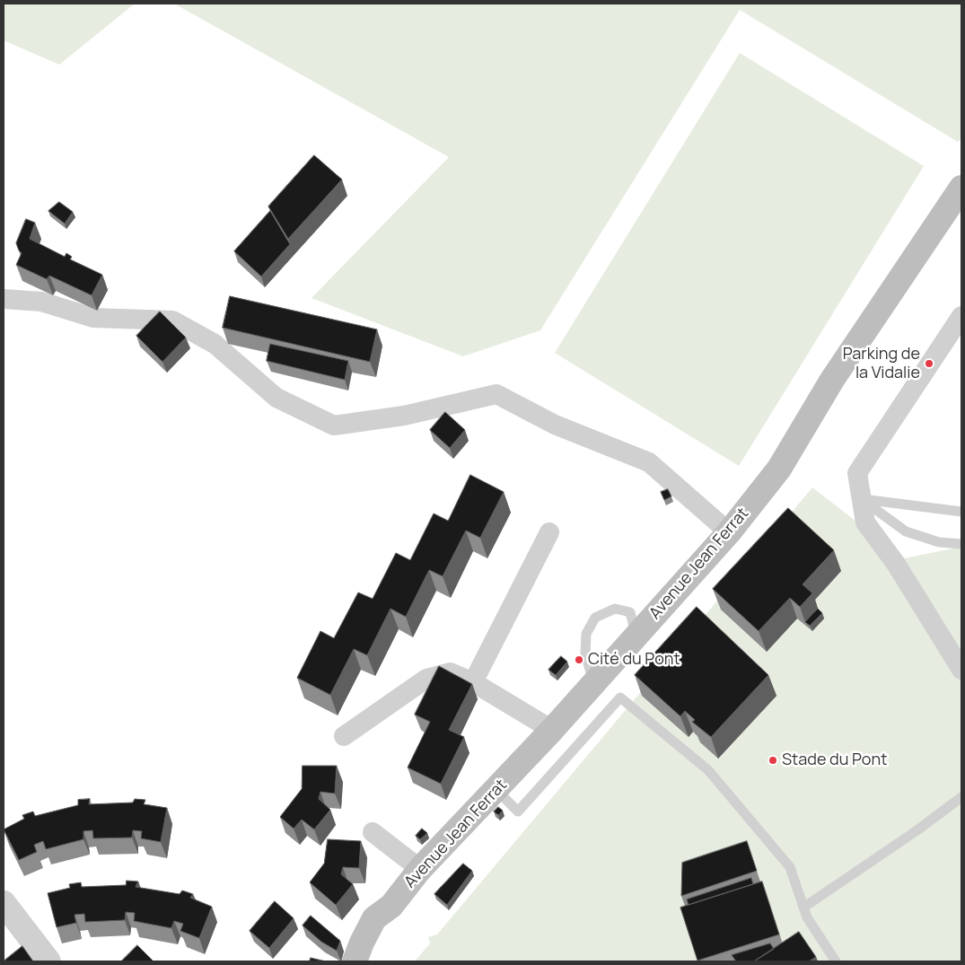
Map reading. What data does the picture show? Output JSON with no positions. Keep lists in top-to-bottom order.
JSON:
{
  "streets": {
    "main road": ["Avenue Jean Ferrat"]
  },
  "places": ["Parking de la Vidalie", "Cité du Pont", "Stade du Pont"]
}
